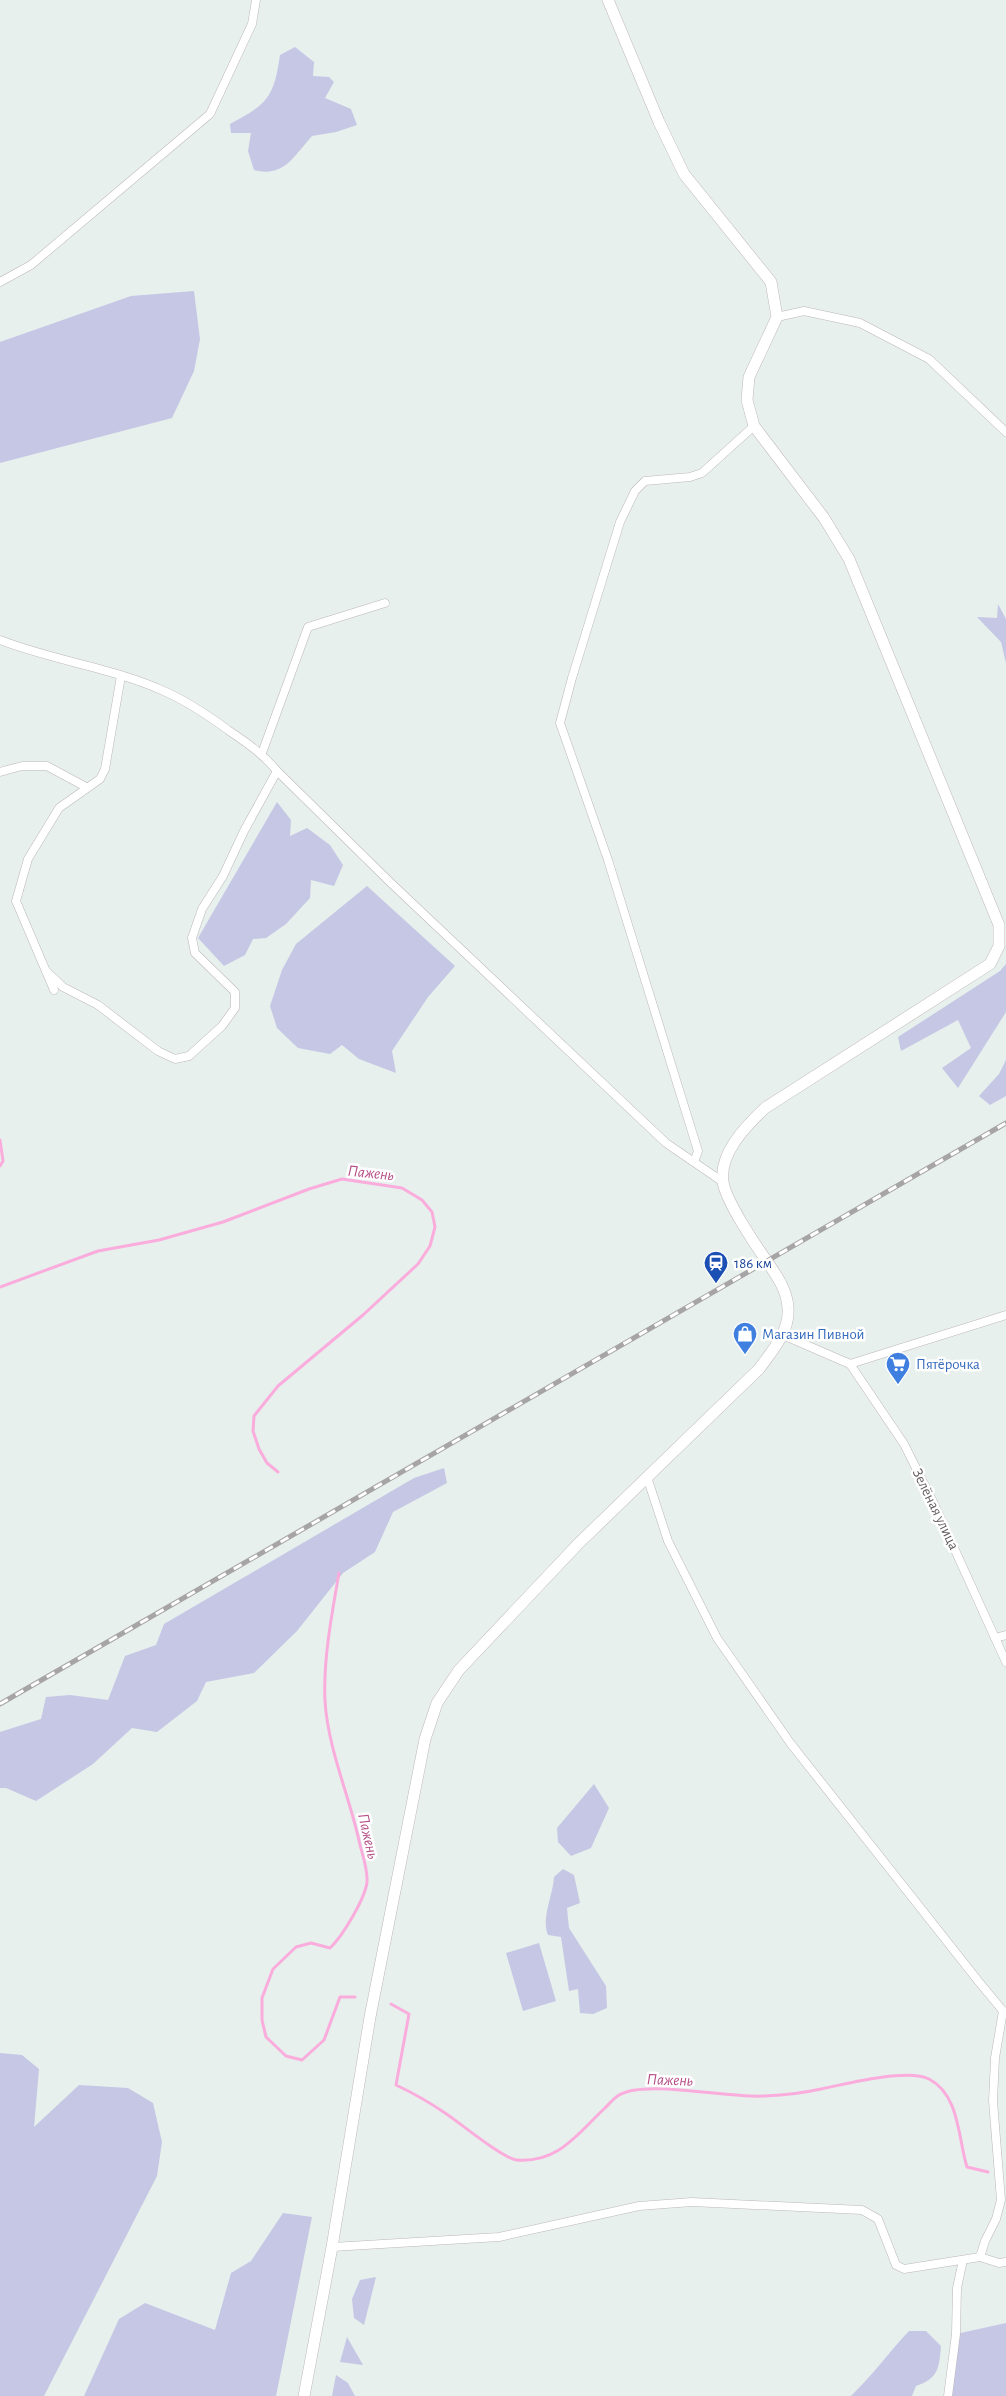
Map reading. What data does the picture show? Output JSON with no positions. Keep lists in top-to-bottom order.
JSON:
{
  "streets": {
    "street": ["Зелёная улица"]
  },
  "water": ["Пажень"],
  "places": {
    "station": ["186 км"],
    "shop": ["Магазин Пивной"],
    "supermarket": ["Пятёрочка"]
  }
}
